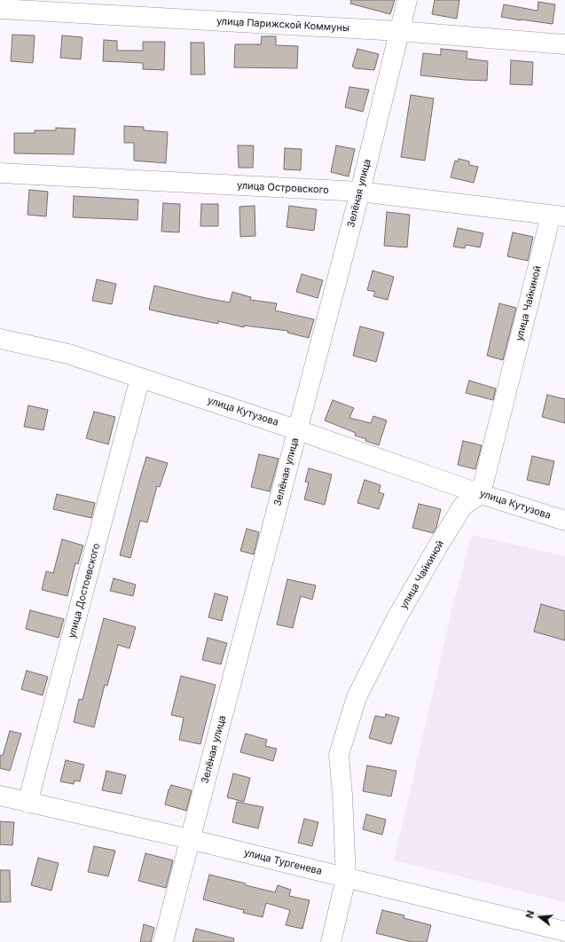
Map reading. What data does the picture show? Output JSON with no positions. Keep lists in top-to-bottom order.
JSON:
{
  "streets": {
    "street": [
      "улица Парижской Коммуны",
      "улица Островского",
      "Зелёная улица",
      "улица Чайкиной",
      "улица Кутузова",
      "улица Достоевского",
      "улица Тургенева"
    ]
  },
  "crossings": [
    ["улица Парижской Коммуны", "Зелёная улица"],
    ["улица Островского", "Зелёная улица"],
    ["улица Островского", "улица Чайкиной"],
    ["Зелёная улица", "улица Кутузова"],
    ["Зелёная улица", "улица Тургенева"],
    ["улица Чайкиной", "улица Кутузова"],
    ["улица Чайкиной", "улица Тургенева"],
    ["улица Кутузова", "улица Достоевского"],
    ["улица Достоевского", "улица Тургенева"]
  ],
  "north": "left"
}
